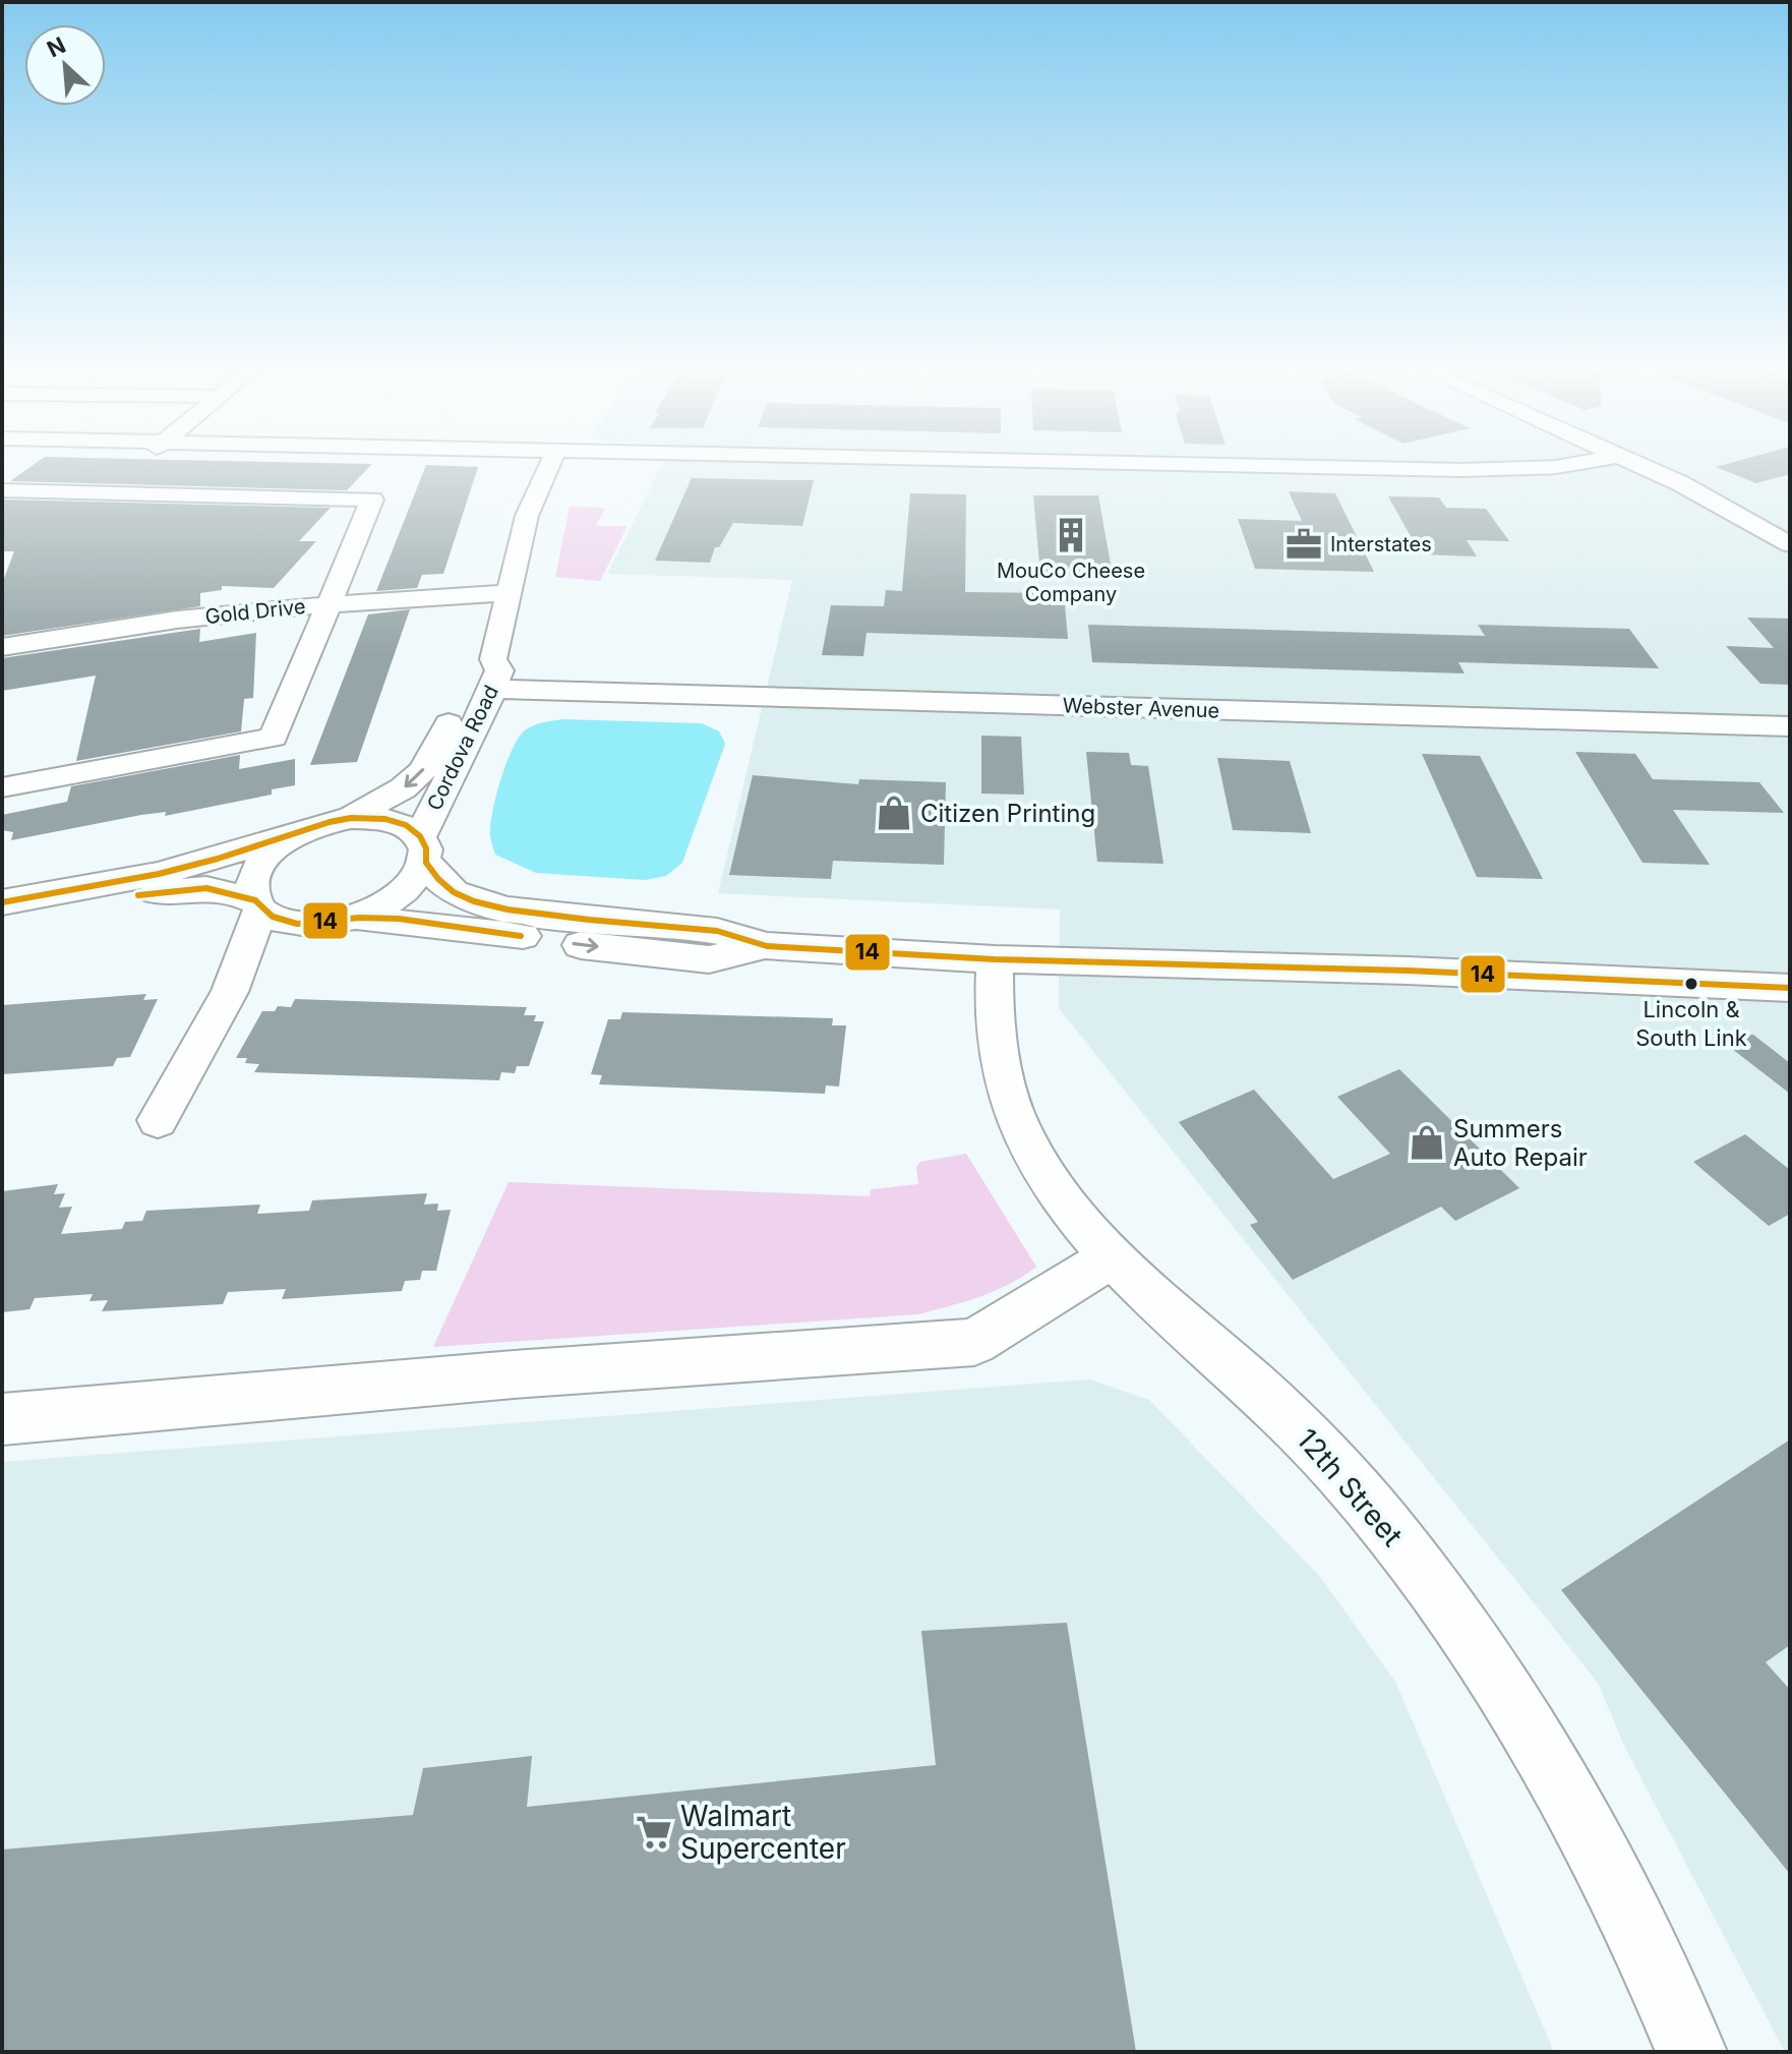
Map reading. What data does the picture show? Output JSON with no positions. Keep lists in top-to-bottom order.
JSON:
{
  "streets": {
    "street": [
      "Gold Drive",
      "Webster Avenue",
      "Cordova Road",
      "12th Street"
    ]
  },
  "crossings": [
    ["Gold Drive", "Cordova Road"],
    ["Webster Avenue", "Cordova Road"]
  ],
  "places": {
    "building": ["MouCo Cheese Company"],
    "office": ["Interstates"],
    "shop": ["Citizen Printing", "Summers Auto Repair"],
    "other": ["Lincoln & South Link"],
    "supermarket": ["Walmart Supercenter"]
  },
  "lines": ["transit line 14"],
  "north": "top left"
}
